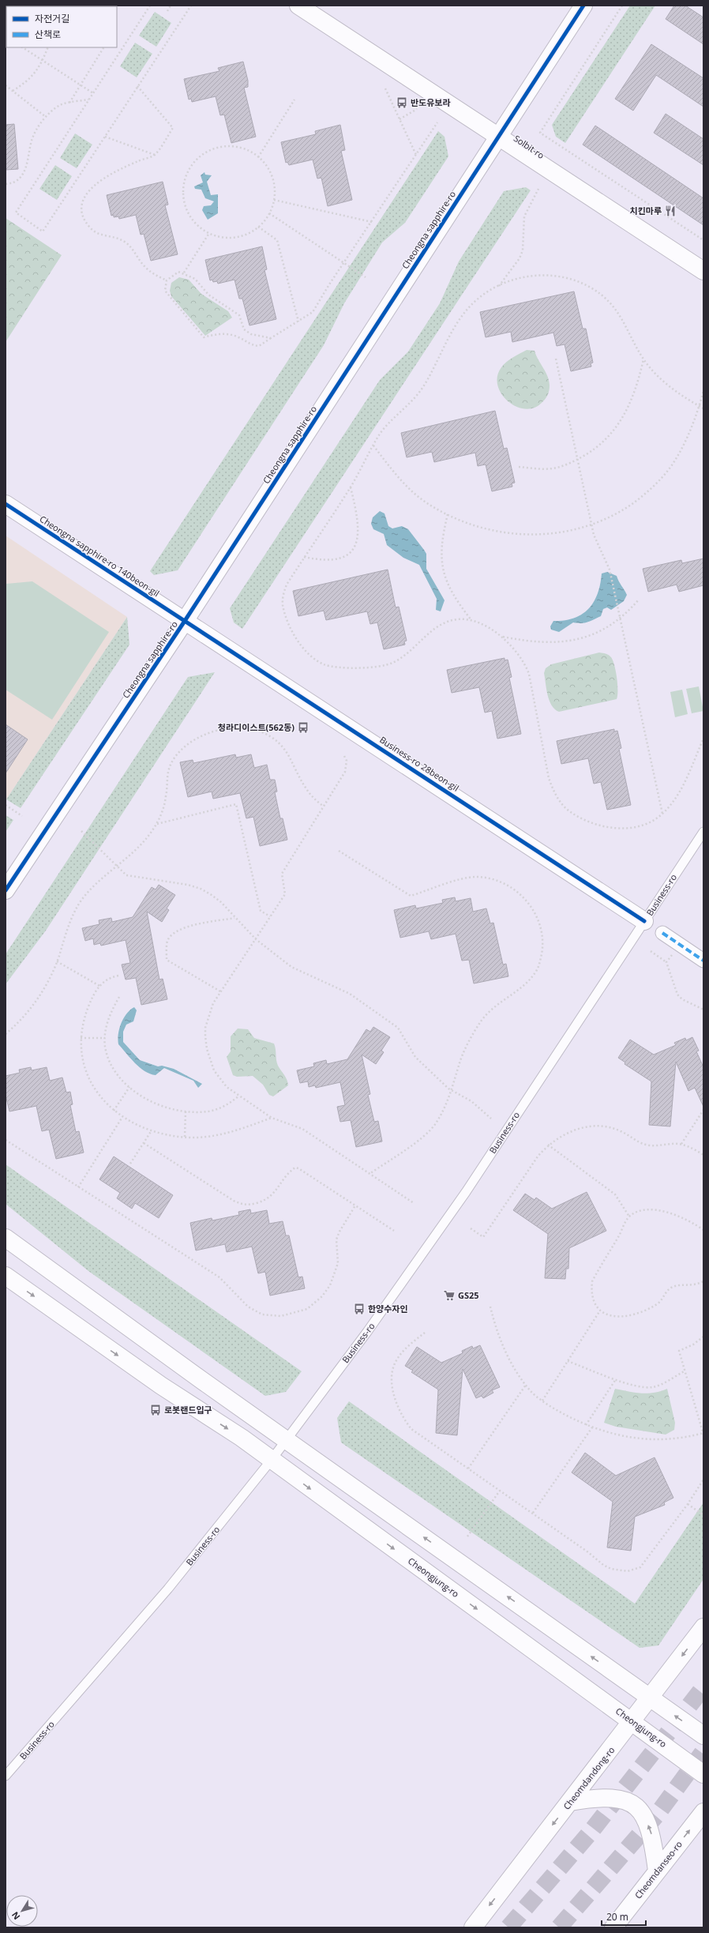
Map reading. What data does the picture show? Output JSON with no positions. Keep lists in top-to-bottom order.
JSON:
{
  "streets": {
    "main road": [
      "Solbit-ro",
      "Cheongna sapphire-ro",
      "Cheongna sapphire-ro 140beon-gil",
      "Business-ro 28beon-gil",
      "Cheongjung-ro",
      "Cheomdandong-ro",
      "Cheomdanseo-ro"
    ],
    "lane": ["Business-ro"]
  },
  "crossings": [
    ["Solbit-ro", "Cheongna sapphire-ro"],
    ["Cheongna sapphire-ro", "Cheongna sapphire-ro 140beon-gil"],
    ["Cheongna sapphire-ro", "Business-ro 28beon-gil"],
    ["Cheongna sapphire-ro 140beon-gil", "Business-ro 28beon-gil"],
    ["Business-ro 28beon-gil", "Business-ro"],
    ["Business-ro", "Cheongjung-ro"],
    ["Cheongjung-ro", "Cheomdandong-ro"]
  ],
  "one_way": ["Cheomdandong-ro", "Cheomdanseo-ro"],
  "places": {
    "bus stop": [
      "반도유보라",
      "청라디이스트(562동)",
      "한양수자인",
      "로봇랜드입구"
    ],
    "restaurant": ["치킨마루"],
    "supermarket": ["GS25"]
  },
  "legend": ["자전거길", "산책로"],
  "scale_bar": "20 m",
  "north": "bottom left"
}
